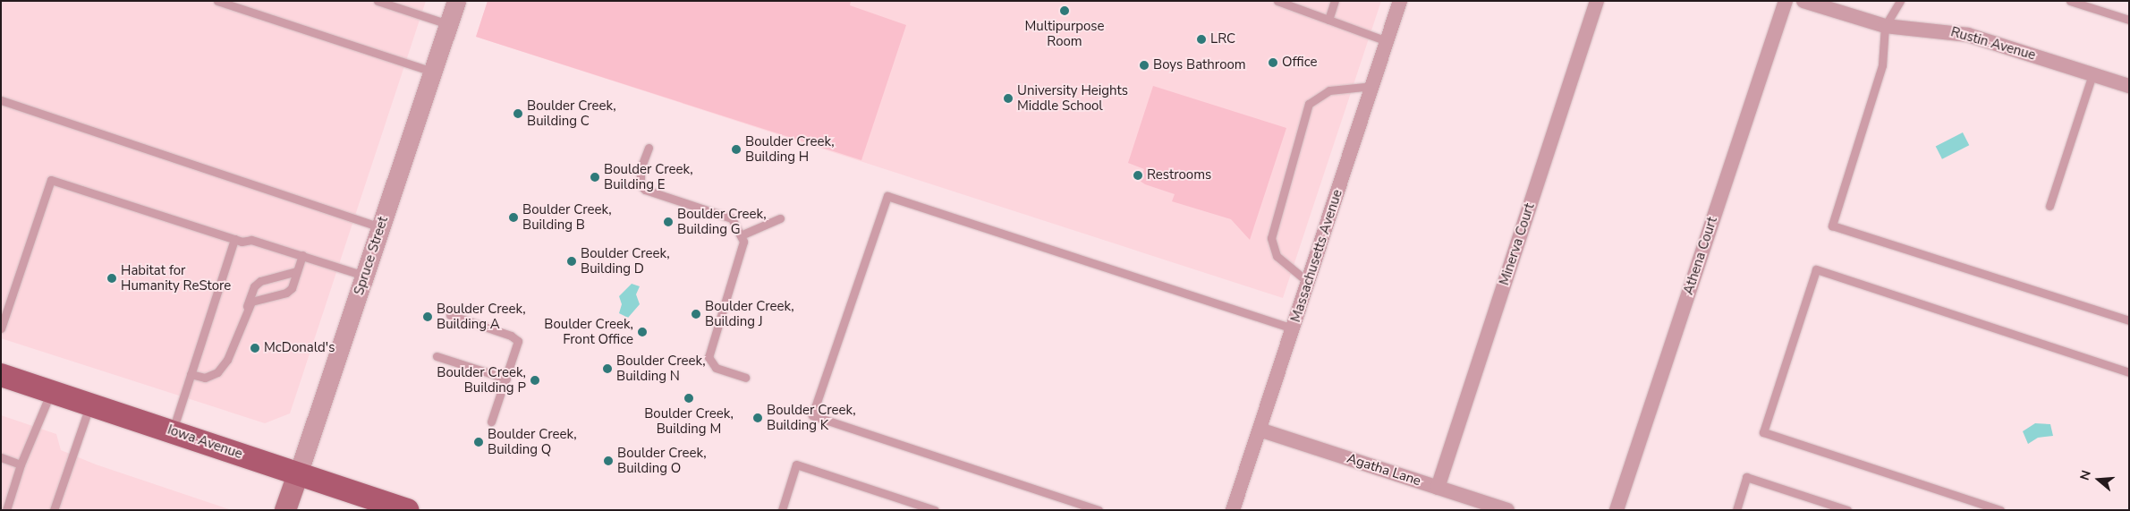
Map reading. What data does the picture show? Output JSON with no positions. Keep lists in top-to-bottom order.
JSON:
{
  "streets": {
    "main road": ["Spruce Street", "Iowa Avenue"],
    "street": [
      "Rustin Avenue",
      "Minerva Court",
      "Massachusetts Avenue",
      "Athena Court",
      "Agatha Lane"
    ]
  },
  "crossings": [
    ["Minerva Court", "Agatha Lane"],
    ["Spruce Street", "Iowa Avenue"],
    ["Massachusetts Avenue", "Agatha Lane"]
  ],
  "places": [
    "Multipurpose Room",
    "LRC",
    "Office",
    "Boys Bathroom",
    "University Heights Middle School",
    "Boulder Creek, Building C",
    "Boulder Creek, Building H",
    "Restrooms",
    "Boulder Creek, Building E",
    "Boulder Creek, Building B",
    "Boulder Creek, Building G",
    "Boulder Creek, Building D",
    "Habitat for Humanity ReStore",
    "Boulder Creek, Building J",
    "Boulder Creek, Building A",
    "Boulder Creek, Front Office",
    "McDonald's",
    "Boulder Creek, Building N",
    "Boulder Creek, Building P",
    "Boulder Creek, Building M",
    "Boulder Creek, Building K",
    "Boulder Creek, Building Q",
    "Boulder Creek, Building O"
  ],
  "north": "left"
}
